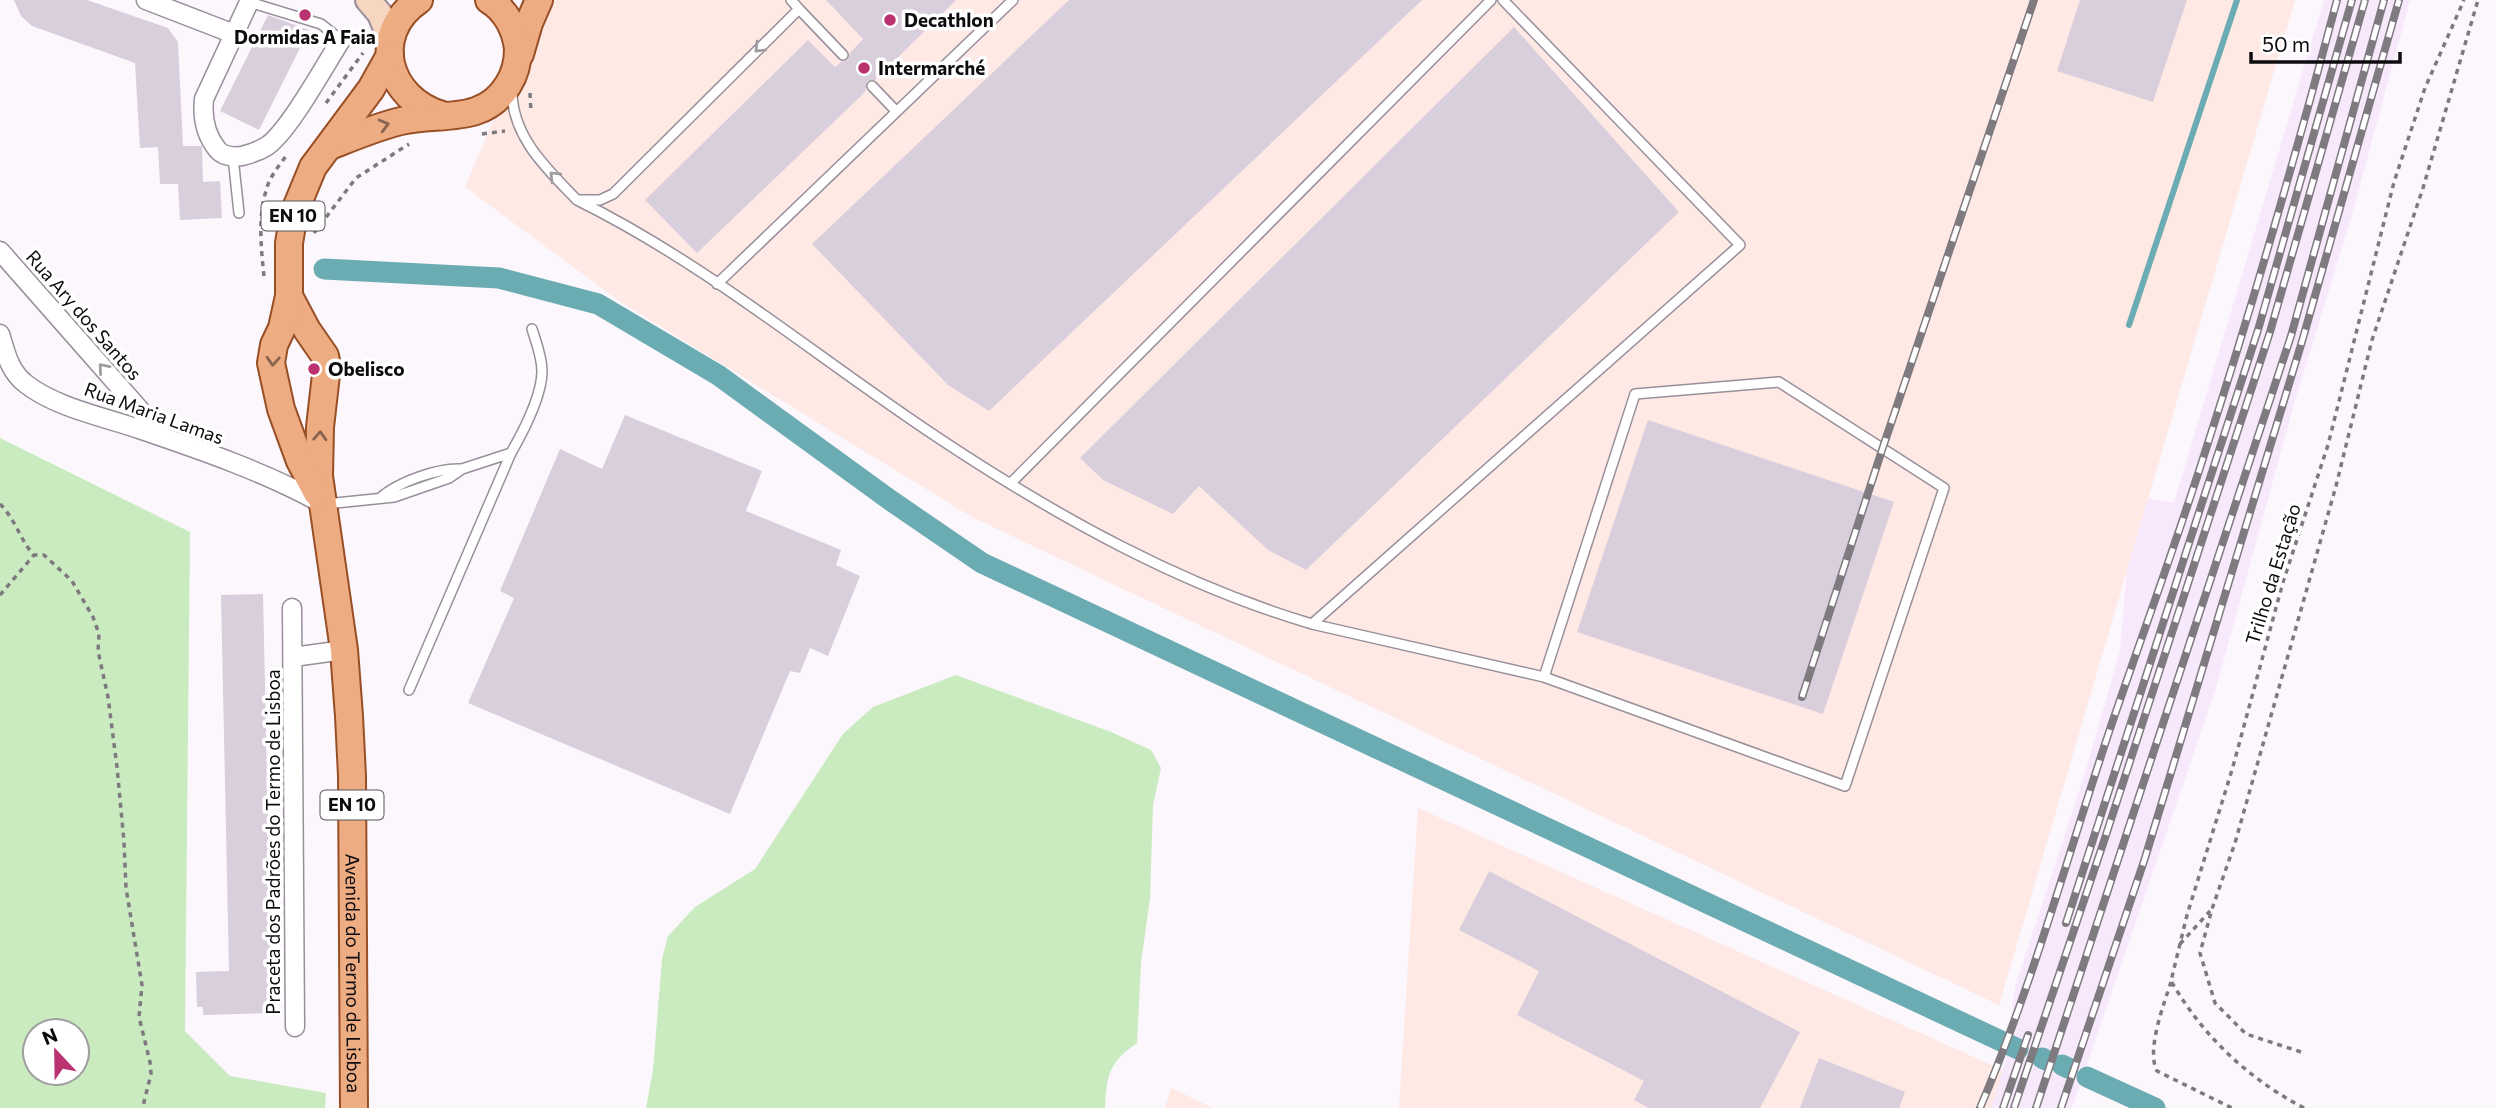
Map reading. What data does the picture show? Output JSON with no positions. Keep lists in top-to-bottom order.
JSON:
{
  "streets": {
    "main road": ["EN 10", "Avenida do Termo de Lisboa"],
    "street": ["Rua Ary dos Santos", "Rua Maria Lamas", "Praceta dos Padrões do Termo de Lisboa"],
    "path": ["Trilho da Estação"]
  },
  "crossings": [
    ["EN 10", "Avenida do Termo de Lisboa"],
    ["Rua Ary dos Santos", "Rua Maria Lamas"],
    ["Rua Maria Lamas", "Avenida do Termo de Lisboa"],
    ["Praceta dos Padrões do Termo de Lisboa", "Avenida do Termo de Lisboa"]
  ],
  "one_way": ["Rua Ary dos Santos"],
  "places": [
    "Dormidas A Faia",
    "Decathlon",
    "Intermarché",
    "Obelisco"
  ],
  "scale_bar": "50 m",
  "north": "top"
}
